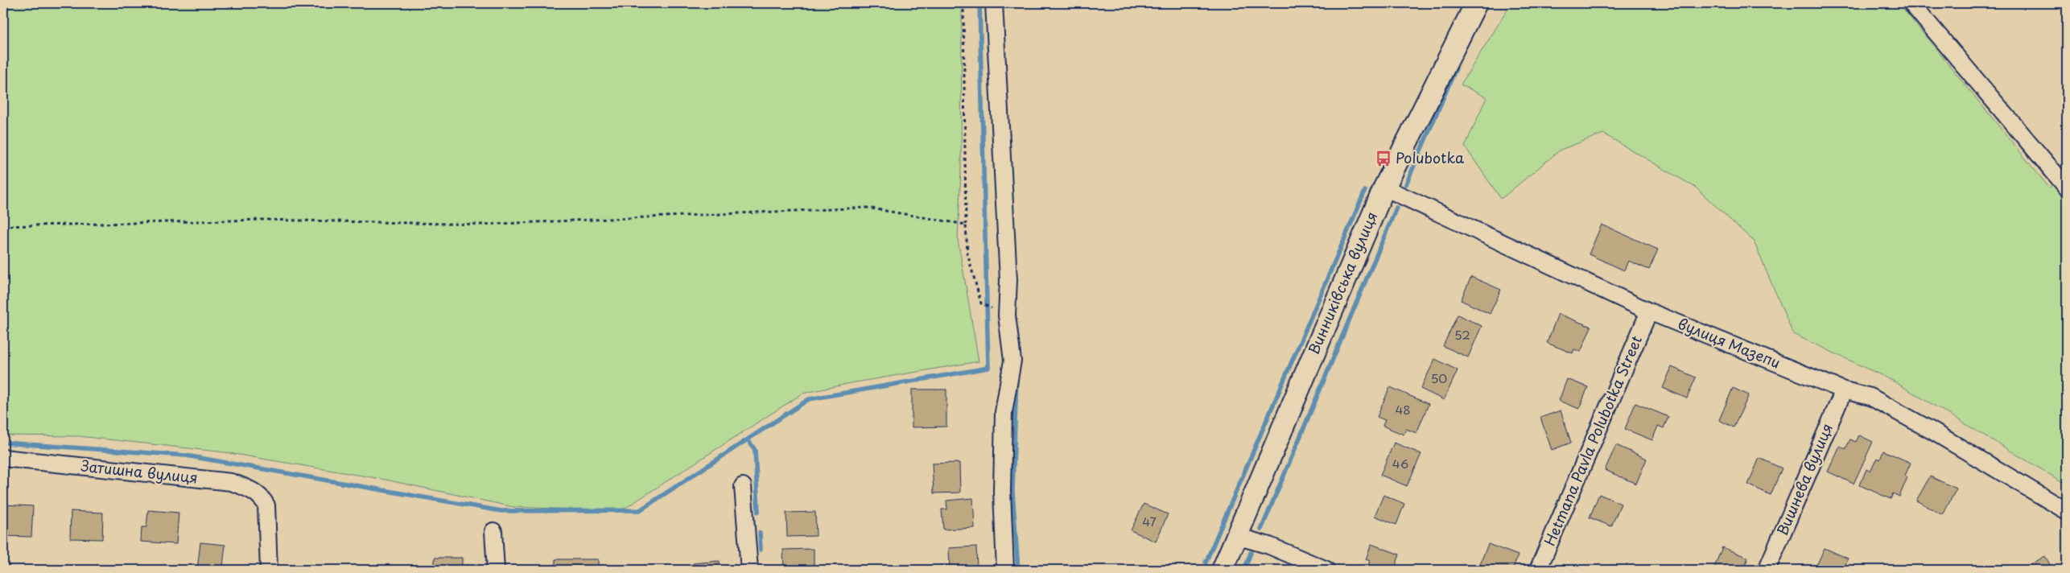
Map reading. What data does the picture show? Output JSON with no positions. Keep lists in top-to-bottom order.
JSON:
{
  "streets": {
    "main road": ["Винниківська вулиця"],
    "street": [
      "вулиця Мазепи",
      "Hetmana Pavla Polubotka Street",
      "Затишна вулиця",
      "Вишнева вулиця"
    ]
  },
  "crossings": [
    ["Винниківська вулиця", "вулиця Мазепи"],
    ["вулиця Мазепи", "Hetmana Pavla Polubotka Street"],
    ["вулиця Мазепи", "Вишнева вулиця"]
  ],
  "places": {
    "bus stop": ["Polubotka"]
  },
  "house_numbers": [
    "52",
    "50",
    "48",
    "46",
    "47"
  ]
}
